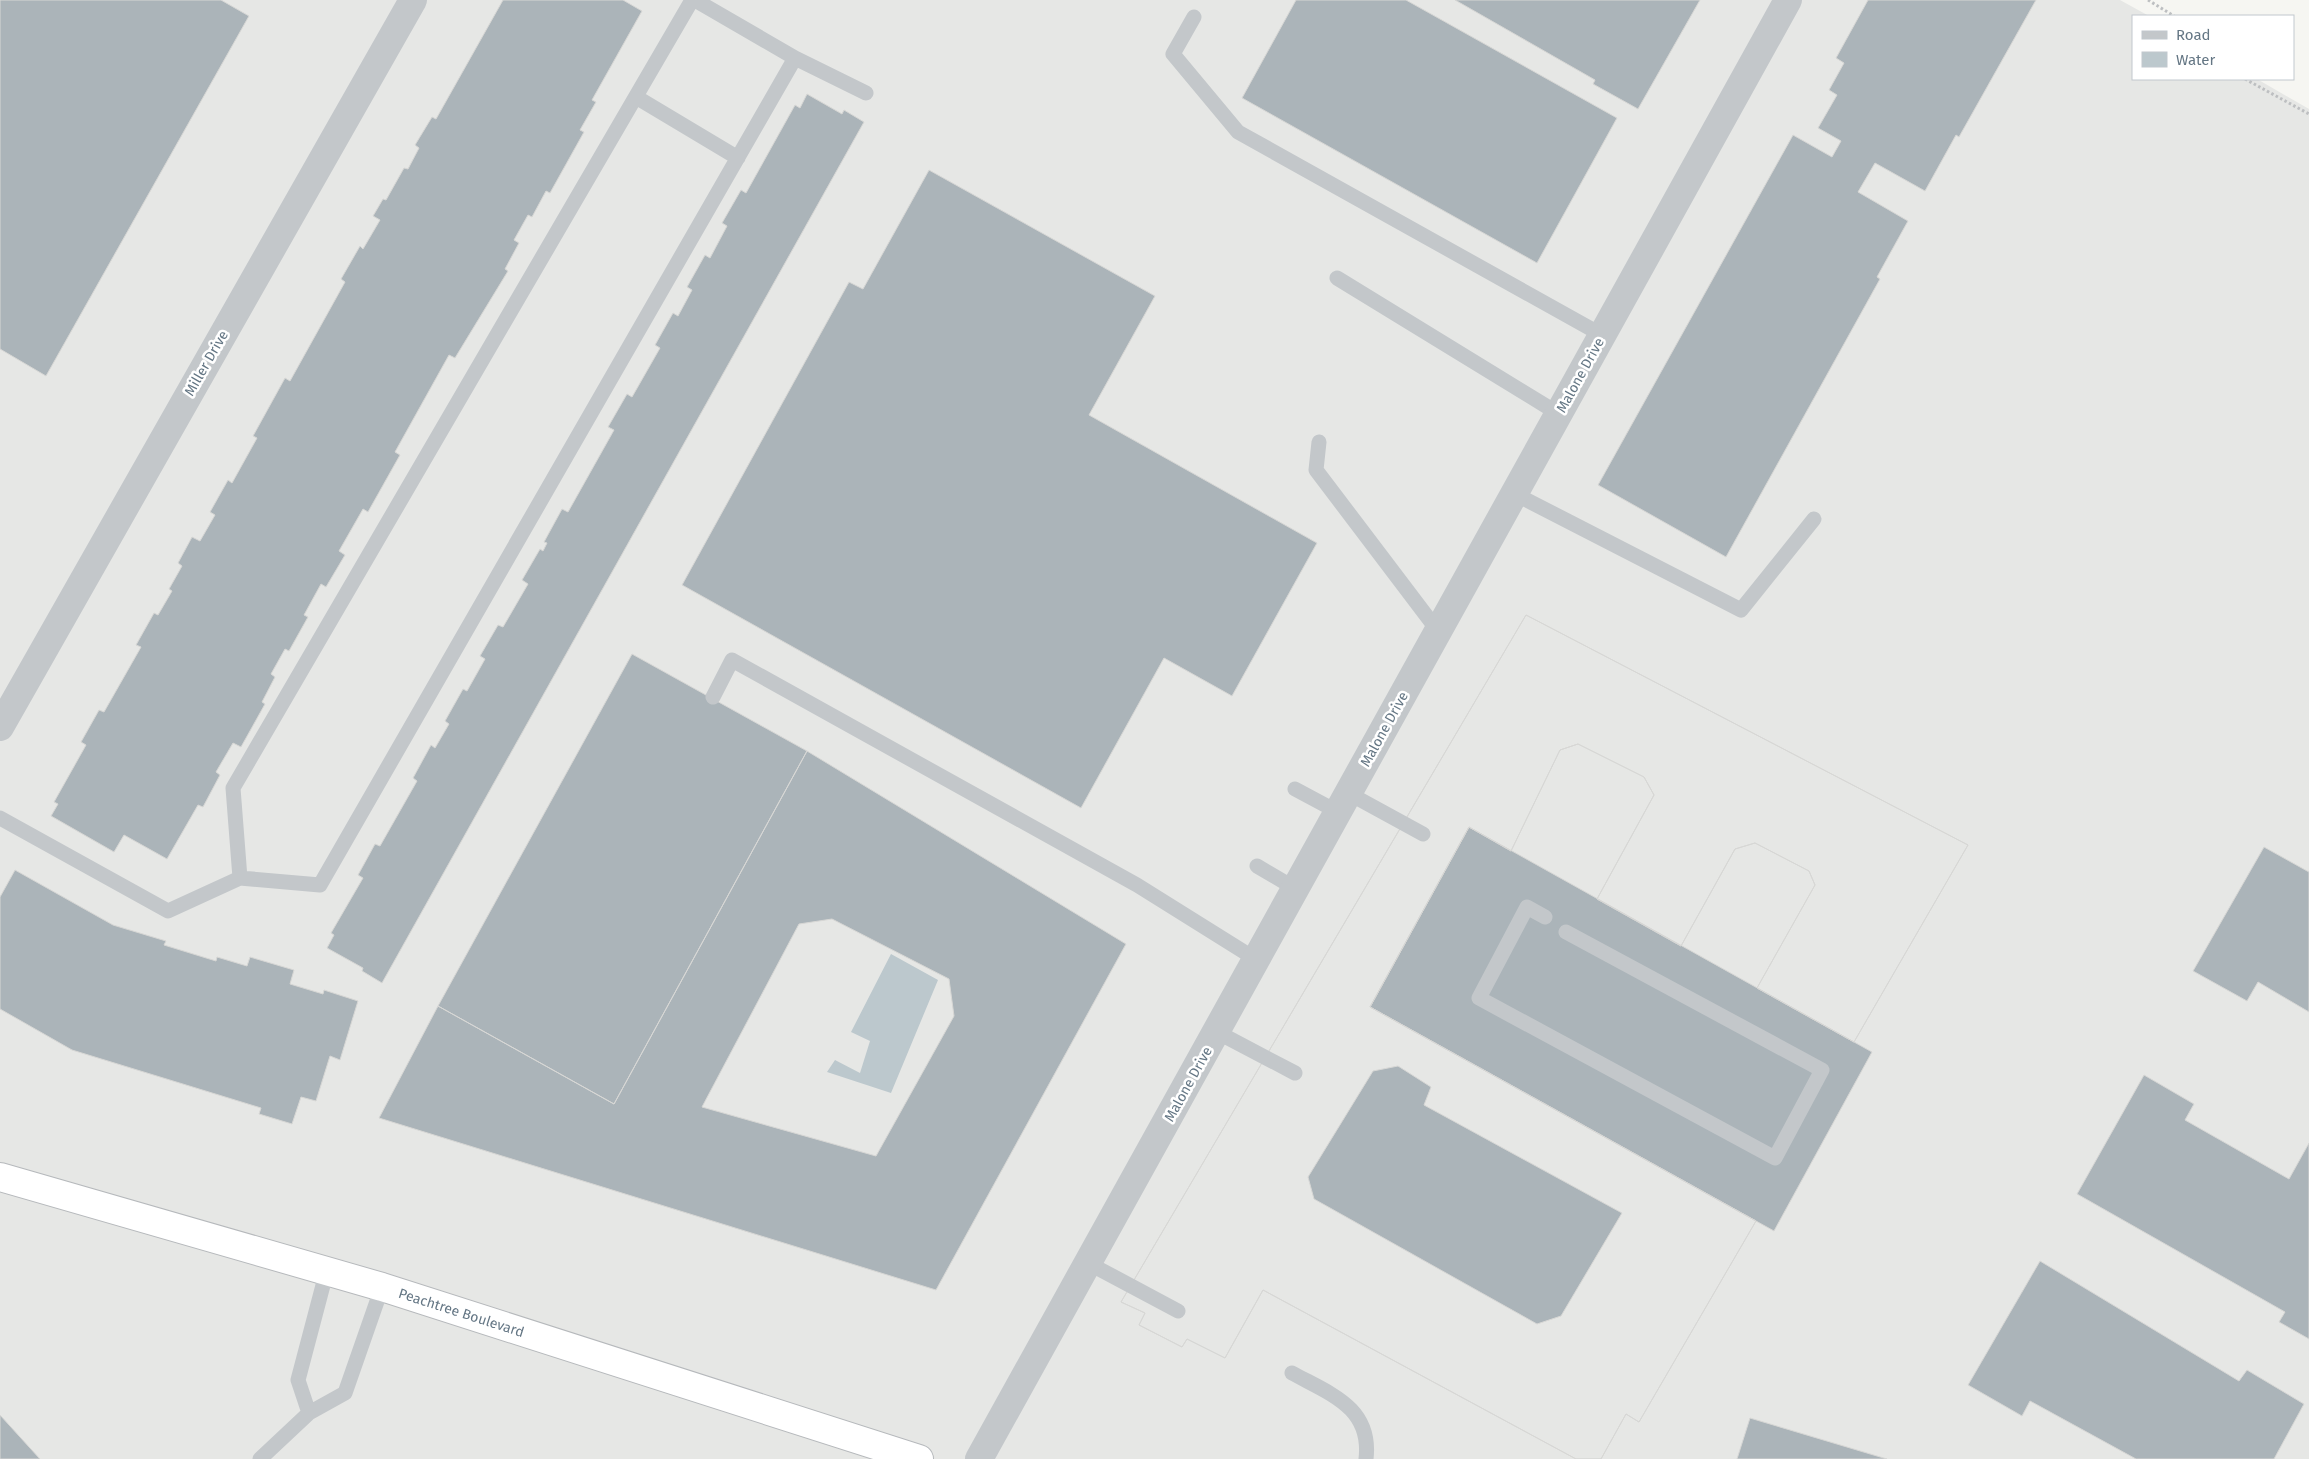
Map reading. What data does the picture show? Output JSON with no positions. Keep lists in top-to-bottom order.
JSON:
{
  "streets": {
    "highway": ["Peachtree Boulevard"],
    "street": ["Miller Drive", "Malone Drive"]
  },
  "legend": ["Road", "Water"]
}
